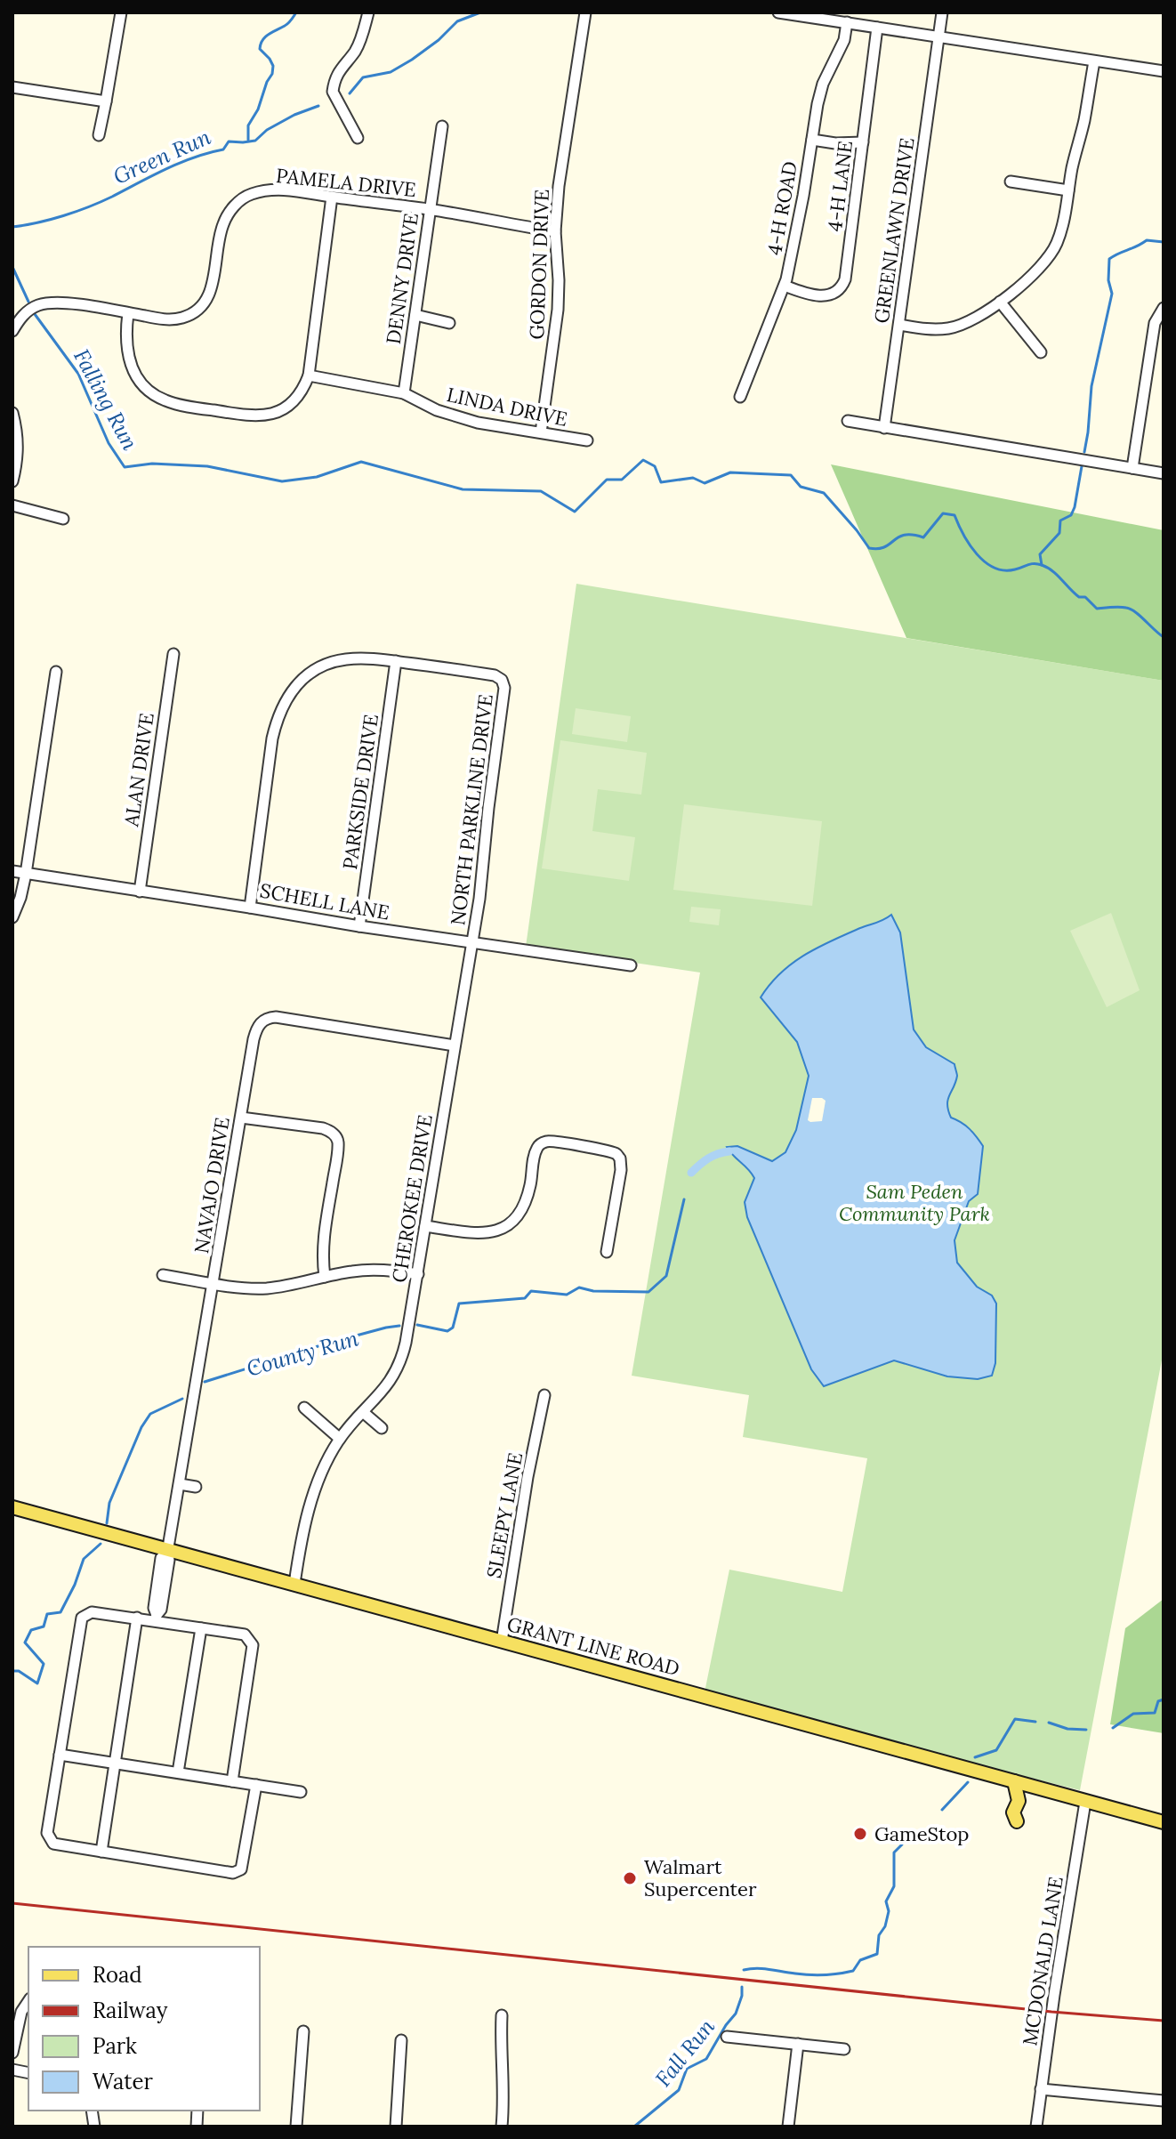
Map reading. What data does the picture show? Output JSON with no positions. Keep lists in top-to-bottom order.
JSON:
{
  "streets": {
    "main road": ["GRANT LINE ROAD"],
    "street": [
      "PAMELA DRIVE",
      "4-H LANE",
      "4-H ROAD",
      "GREENLAWN DRIVE",
      "GORDON DRIVE",
      "DENNY DRIVE",
      "LINDA DRIVE",
      "ALAN DRIVE",
      "PARKSIDE DRIVE",
      "NORTH PARKLINE DRIVE",
      "SCHELL LANE",
      "NAVAJO DRIVE",
      "CHEROKEE DRIVE",
      "SLEEPY LANE",
      "MCDONALD LANE"
    ]
  },
  "crossings": [
    ["PAMELA DRIVE", "GORDON DRIVE"],
    ["PAMELA DRIVE", "DENNY DRIVE"],
    ["4-H LANE", "4-H ROAD"],
    ["GORDON DRIVE", "LINDA DRIVE"],
    ["DENNY DRIVE", "LINDA DRIVE"],
    ["ALAN DRIVE", "SCHELL LANE"],
    ["PARKSIDE DRIVE", "NORTH PARKLINE DRIVE"],
    ["PARKSIDE DRIVE", "SCHELL LANE"],
    ["NORTH PARKLINE DRIVE", "SCHELL LANE"],
    ["NORTH PARKLINE DRIVE", "CHEROKEE DRIVE"],
    ["SCHELL LANE", "CHEROKEE DRIVE"],
    ["NAVAJO DRIVE", "CHEROKEE DRIVE"],
    ["NAVAJO DRIVE", "GRANT LINE ROAD"],
    ["CHEROKEE DRIVE", "GRANT LINE ROAD"],
    ["SLEEPY LANE", "GRANT LINE ROAD"],
    ["GRANT LINE ROAD", "MCDONALD LANE"]
  ],
  "water": [
    "Green Run",
    "Falling Run",
    "County Run",
    "Fall Run"
  ],
  "parks": ["Sam Peden Community Park"],
  "places": ["GameStop", "Walmart Supercenter"],
  "legend": [
    "Road",
    "Railway",
    "Park",
    "Water"
  ]
}
